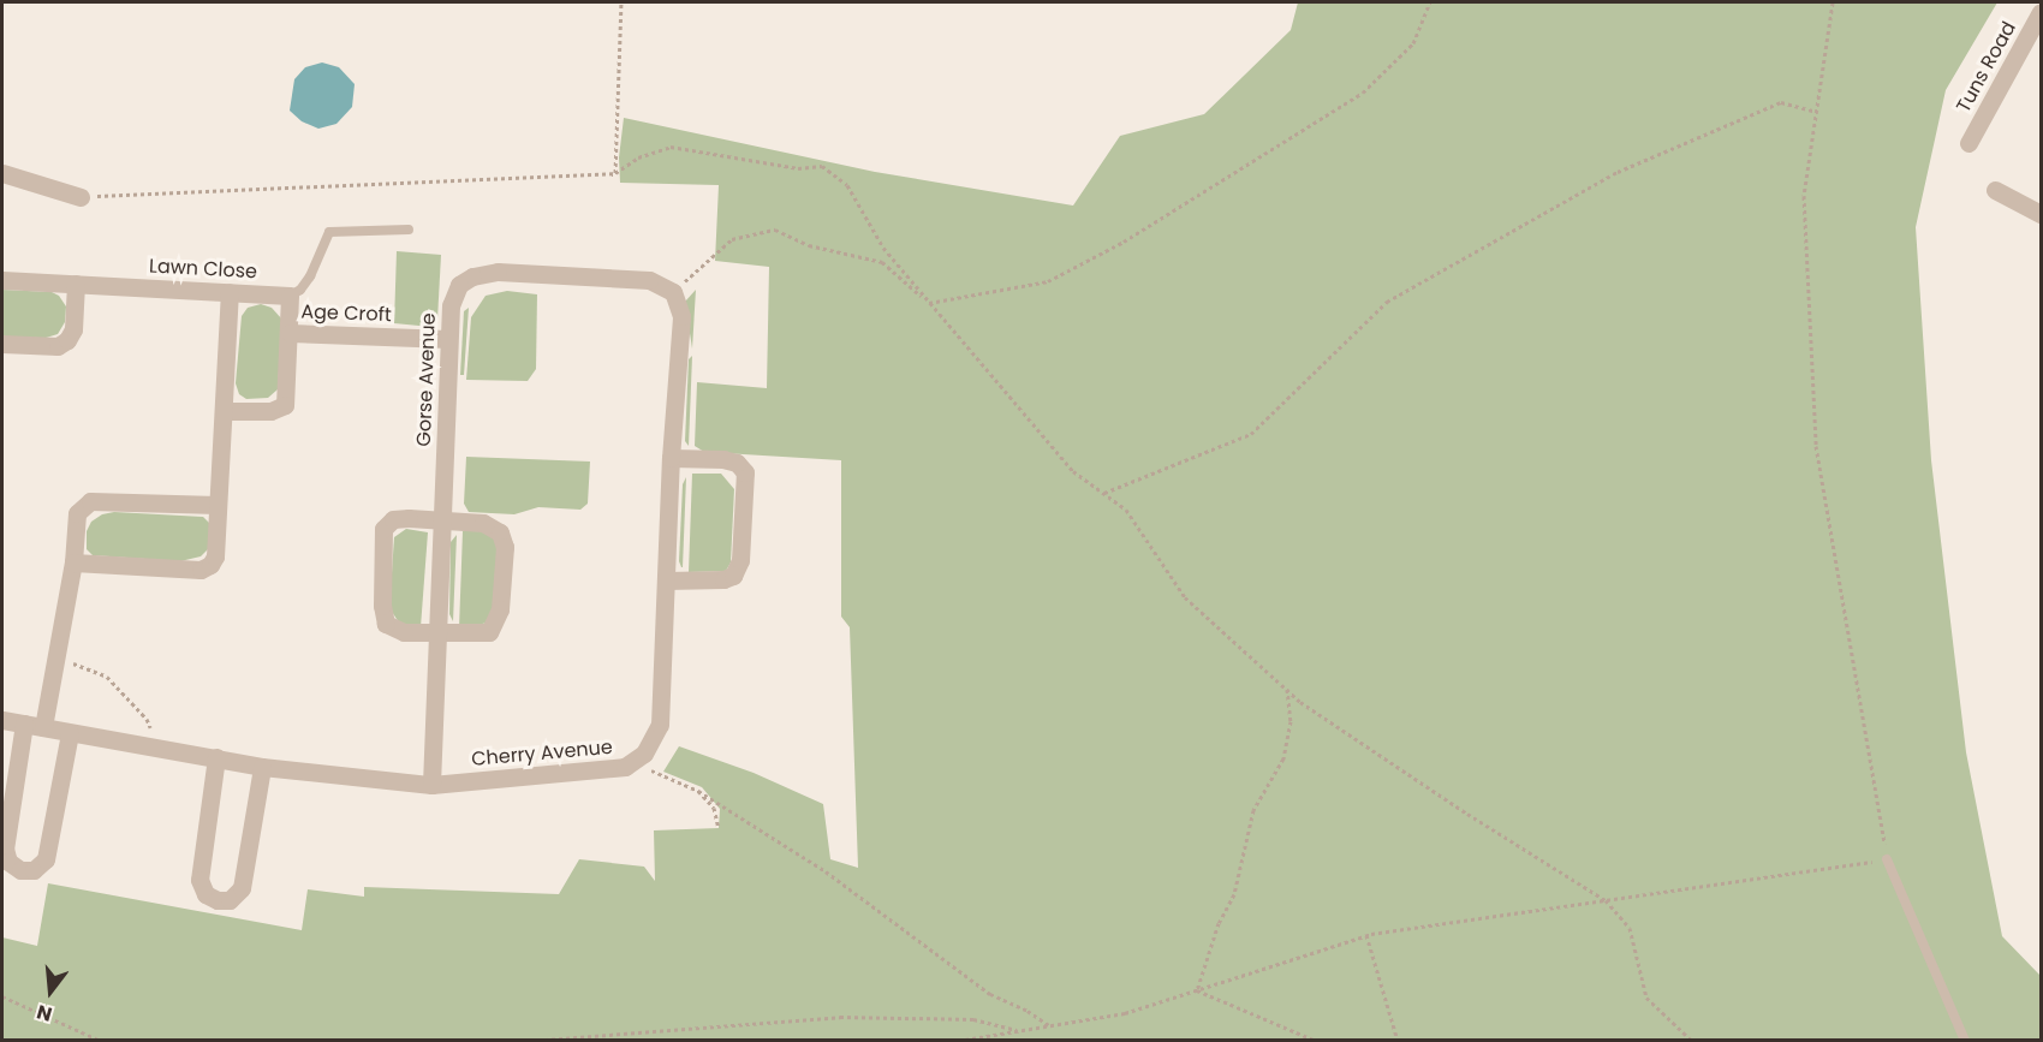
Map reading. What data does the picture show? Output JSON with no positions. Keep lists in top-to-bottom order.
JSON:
{
  "streets": {
    "street": [
      "Tuns Road",
      "Lawn Close",
      "Age Croft",
      "Gorse Avenue",
      "Cherry Avenue"
    ]
  },
  "crossings": [
    ["Age Croft", "Gorse Avenue"],
    ["Gorse Avenue", "Cherry Avenue"]
  ],
  "north": "bottom"
}
